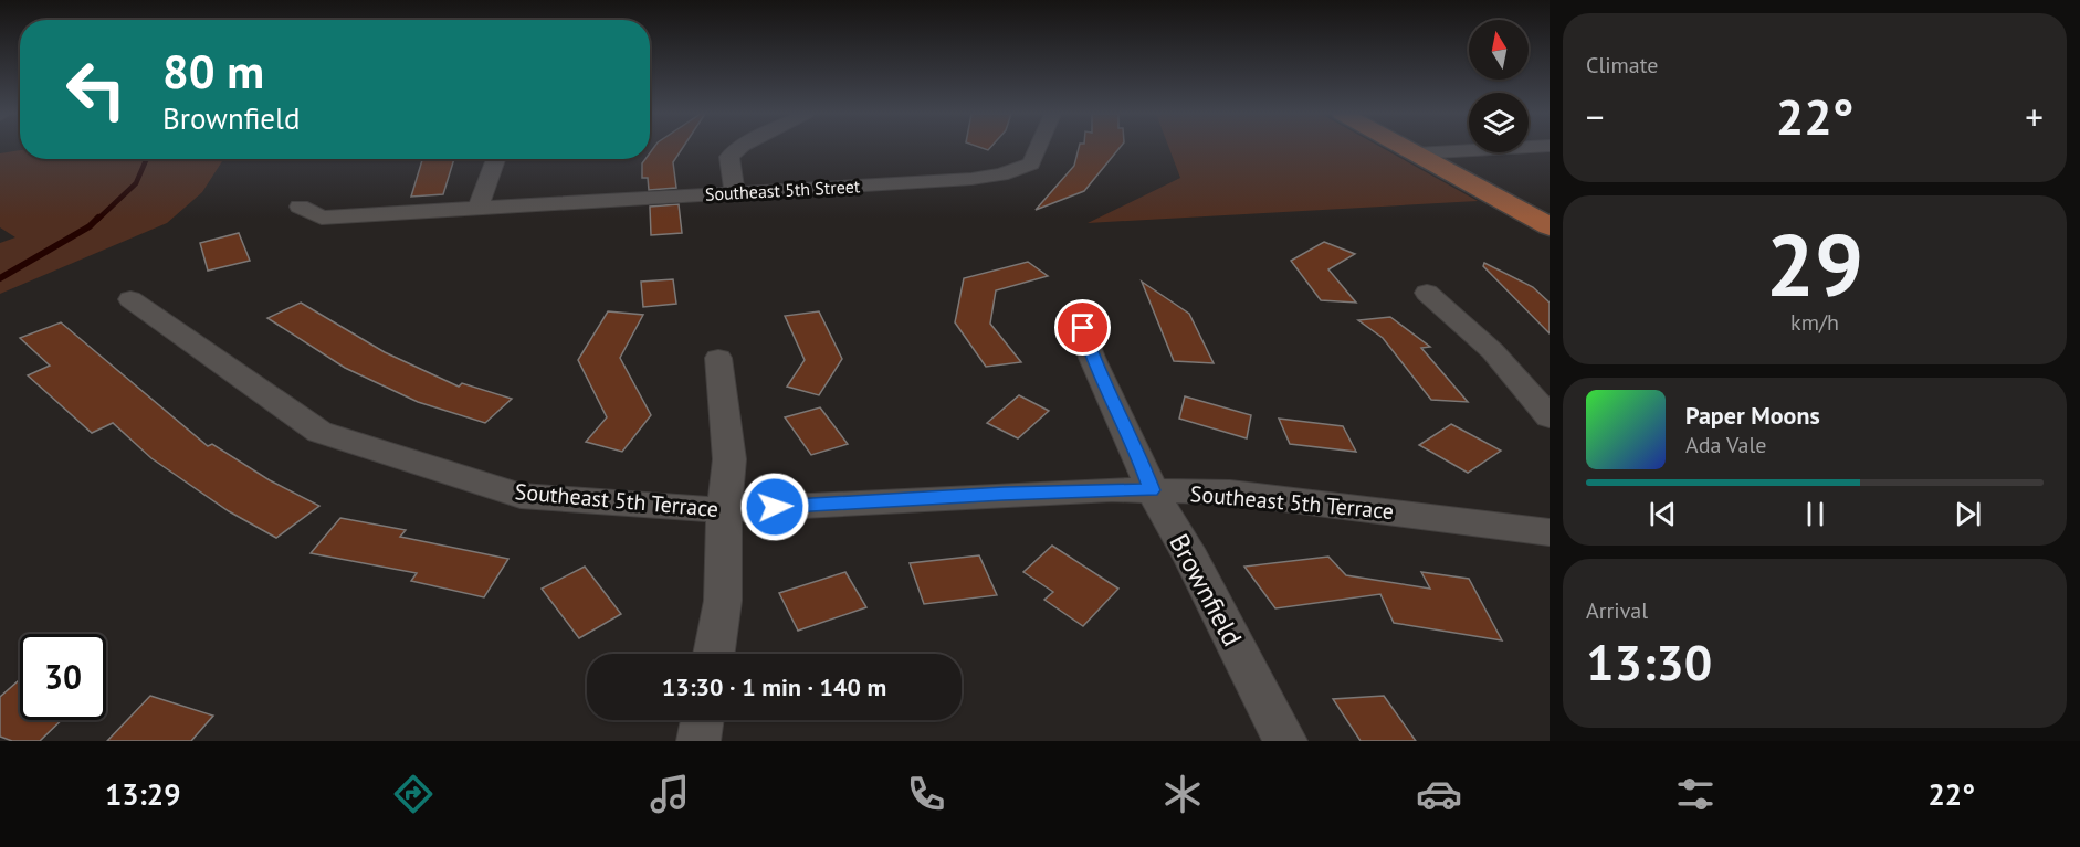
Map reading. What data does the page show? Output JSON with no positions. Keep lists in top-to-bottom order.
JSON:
{
  "streets": {
    "street": ["Southeast 5th Street", "Southeast 5th Terrace", "Brownfield"]
  },
  "crossings": [
    ["Southeast 5th Terrace", "Brownfield"]
  ],
  "north": "top",
  "page": {
    "tile": [
      "Climate",
      ["29", "km/h"],
      ["Arrival", "13:30"]
    ],
    "turn": ["80 m", "Brownfield"],
    "heat": ["−", "22°", "+"],
    "song": ["Paper Moons", "Ada Vale"],
    "limit": "30",
    "trip": "13:30 · 1 min · 140 m",
    "tabs": ["13:29", "22°"]
  }
}
